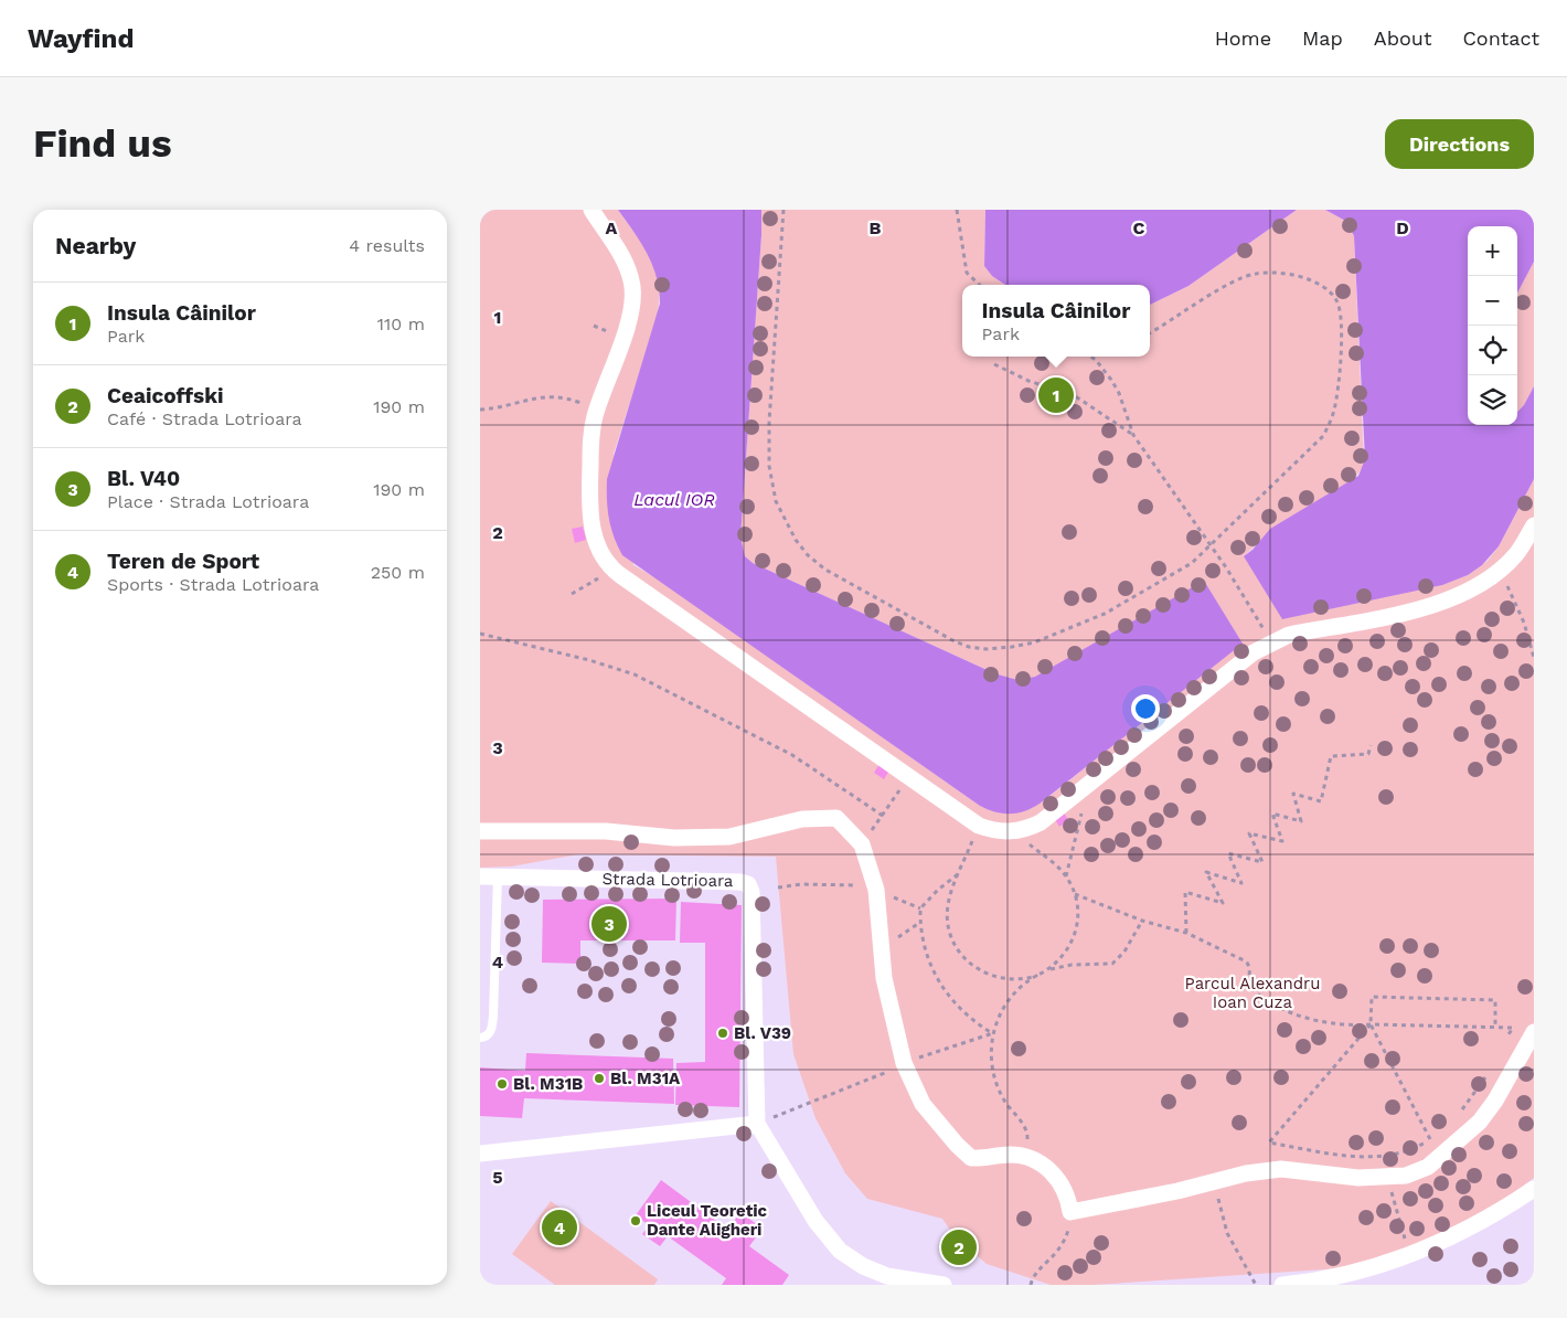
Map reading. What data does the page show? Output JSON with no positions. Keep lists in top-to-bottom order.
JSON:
{
  "streets": {
    "street": ["Strada Lotrioara"]
  },
  "water": ["Lacul IOR"],
  "parks": ["Parcul Alexandru Ioan Cuza"],
  "places": [
    "Bl. V39",
    "Bl. M31A",
    "Bl. M31B",
    "Liceul Teoretic Dante Aligheri"
  ],
  "page": {
    "header": "Wayfind",
    "nav": [
      "Home",
      "Map",
      "About",
      "Contact"
    ],
    "buttons": "Directions",
    "title": "Find us",
    "heading": ["Nearby", "4 results"],
    "map_buttons": ["+", "−"],
    "list": [
      {
        "mark": "1",
        "name": "Insula Câinilor",
        "note": "Park",
        "value": "110 m"
      },
      {
        "mark": "2",
        "name": "Ceaicoffski",
        "note": "Café · Strada Lotrioara",
        "value": "190 m"
      },
      {
        "mark": "3",
        "name": "Bl. V40",
        "note": "Place · Strada Lotrioara",
        "value": "190 m"
      },
      {
        "mark": "4",
        "name": "Teren de Sport",
        "note": "Sports · Strada Lotrioara",
        "value": "250 m"
      }
    ],
    "popup": ["Insula Câinilor", "Park"],
    "pins": [
      "1",
      "3",
      "4",
      "2"
    ]
  },
  "grid": {
    "columns": [
      "A",
      "B",
      "C",
      "D"
    ],
    "rows": [
      "1",
      "2",
      "3",
      "4",
      "5"
    ]
  }
}
